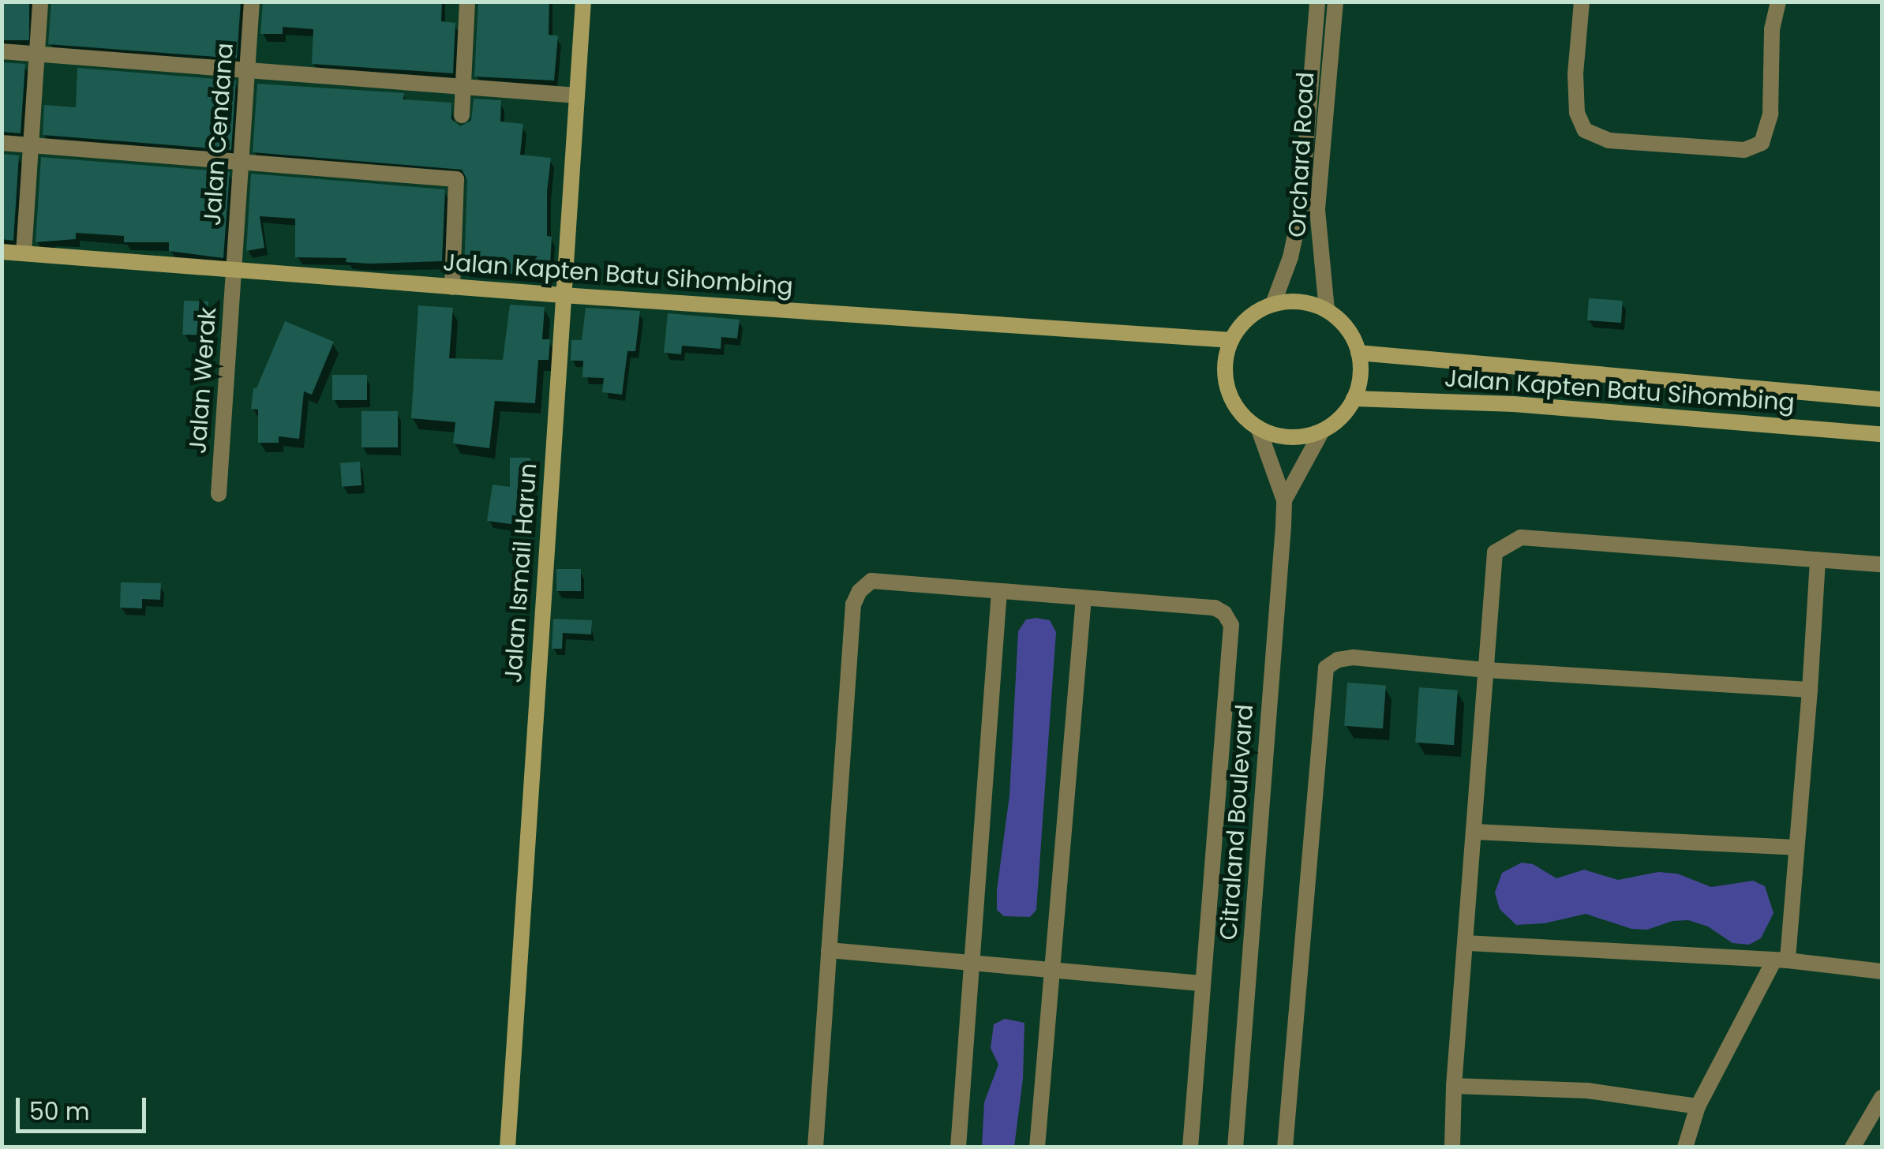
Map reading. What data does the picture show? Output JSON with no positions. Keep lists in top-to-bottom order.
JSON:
{
  "streets": {
    "street": [
      "Jalan Cendana",
      "Orchard Road",
      "Jalan Kapten Batu Sihombing",
      "Jalan Werak",
      "Jalan Ismail Harun",
      "Citraland Boulevard"
    ]
  },
  "crossings": [
    ["Jalan Cendana", "Jalan Kapten Batu Sihombing"],
    ["Jalan Cendana", "Jalan Werak"],
    ["Orchard Road", "Jalan Kapten Batu Sihombing"],
    ["Orchard Road", "Citraland Boulevard"],
    ["Jalan Kapten Batu Sihombing", "Jalan Werak"],
    ["Jalan Kapten Batu Sihombing", "Jalan Ismail Harun"],
    ["Jalan Kapten Batu Sihombing", "Citraland Boulevard"]
  ],
  "scale_bar": "50 m"
}
